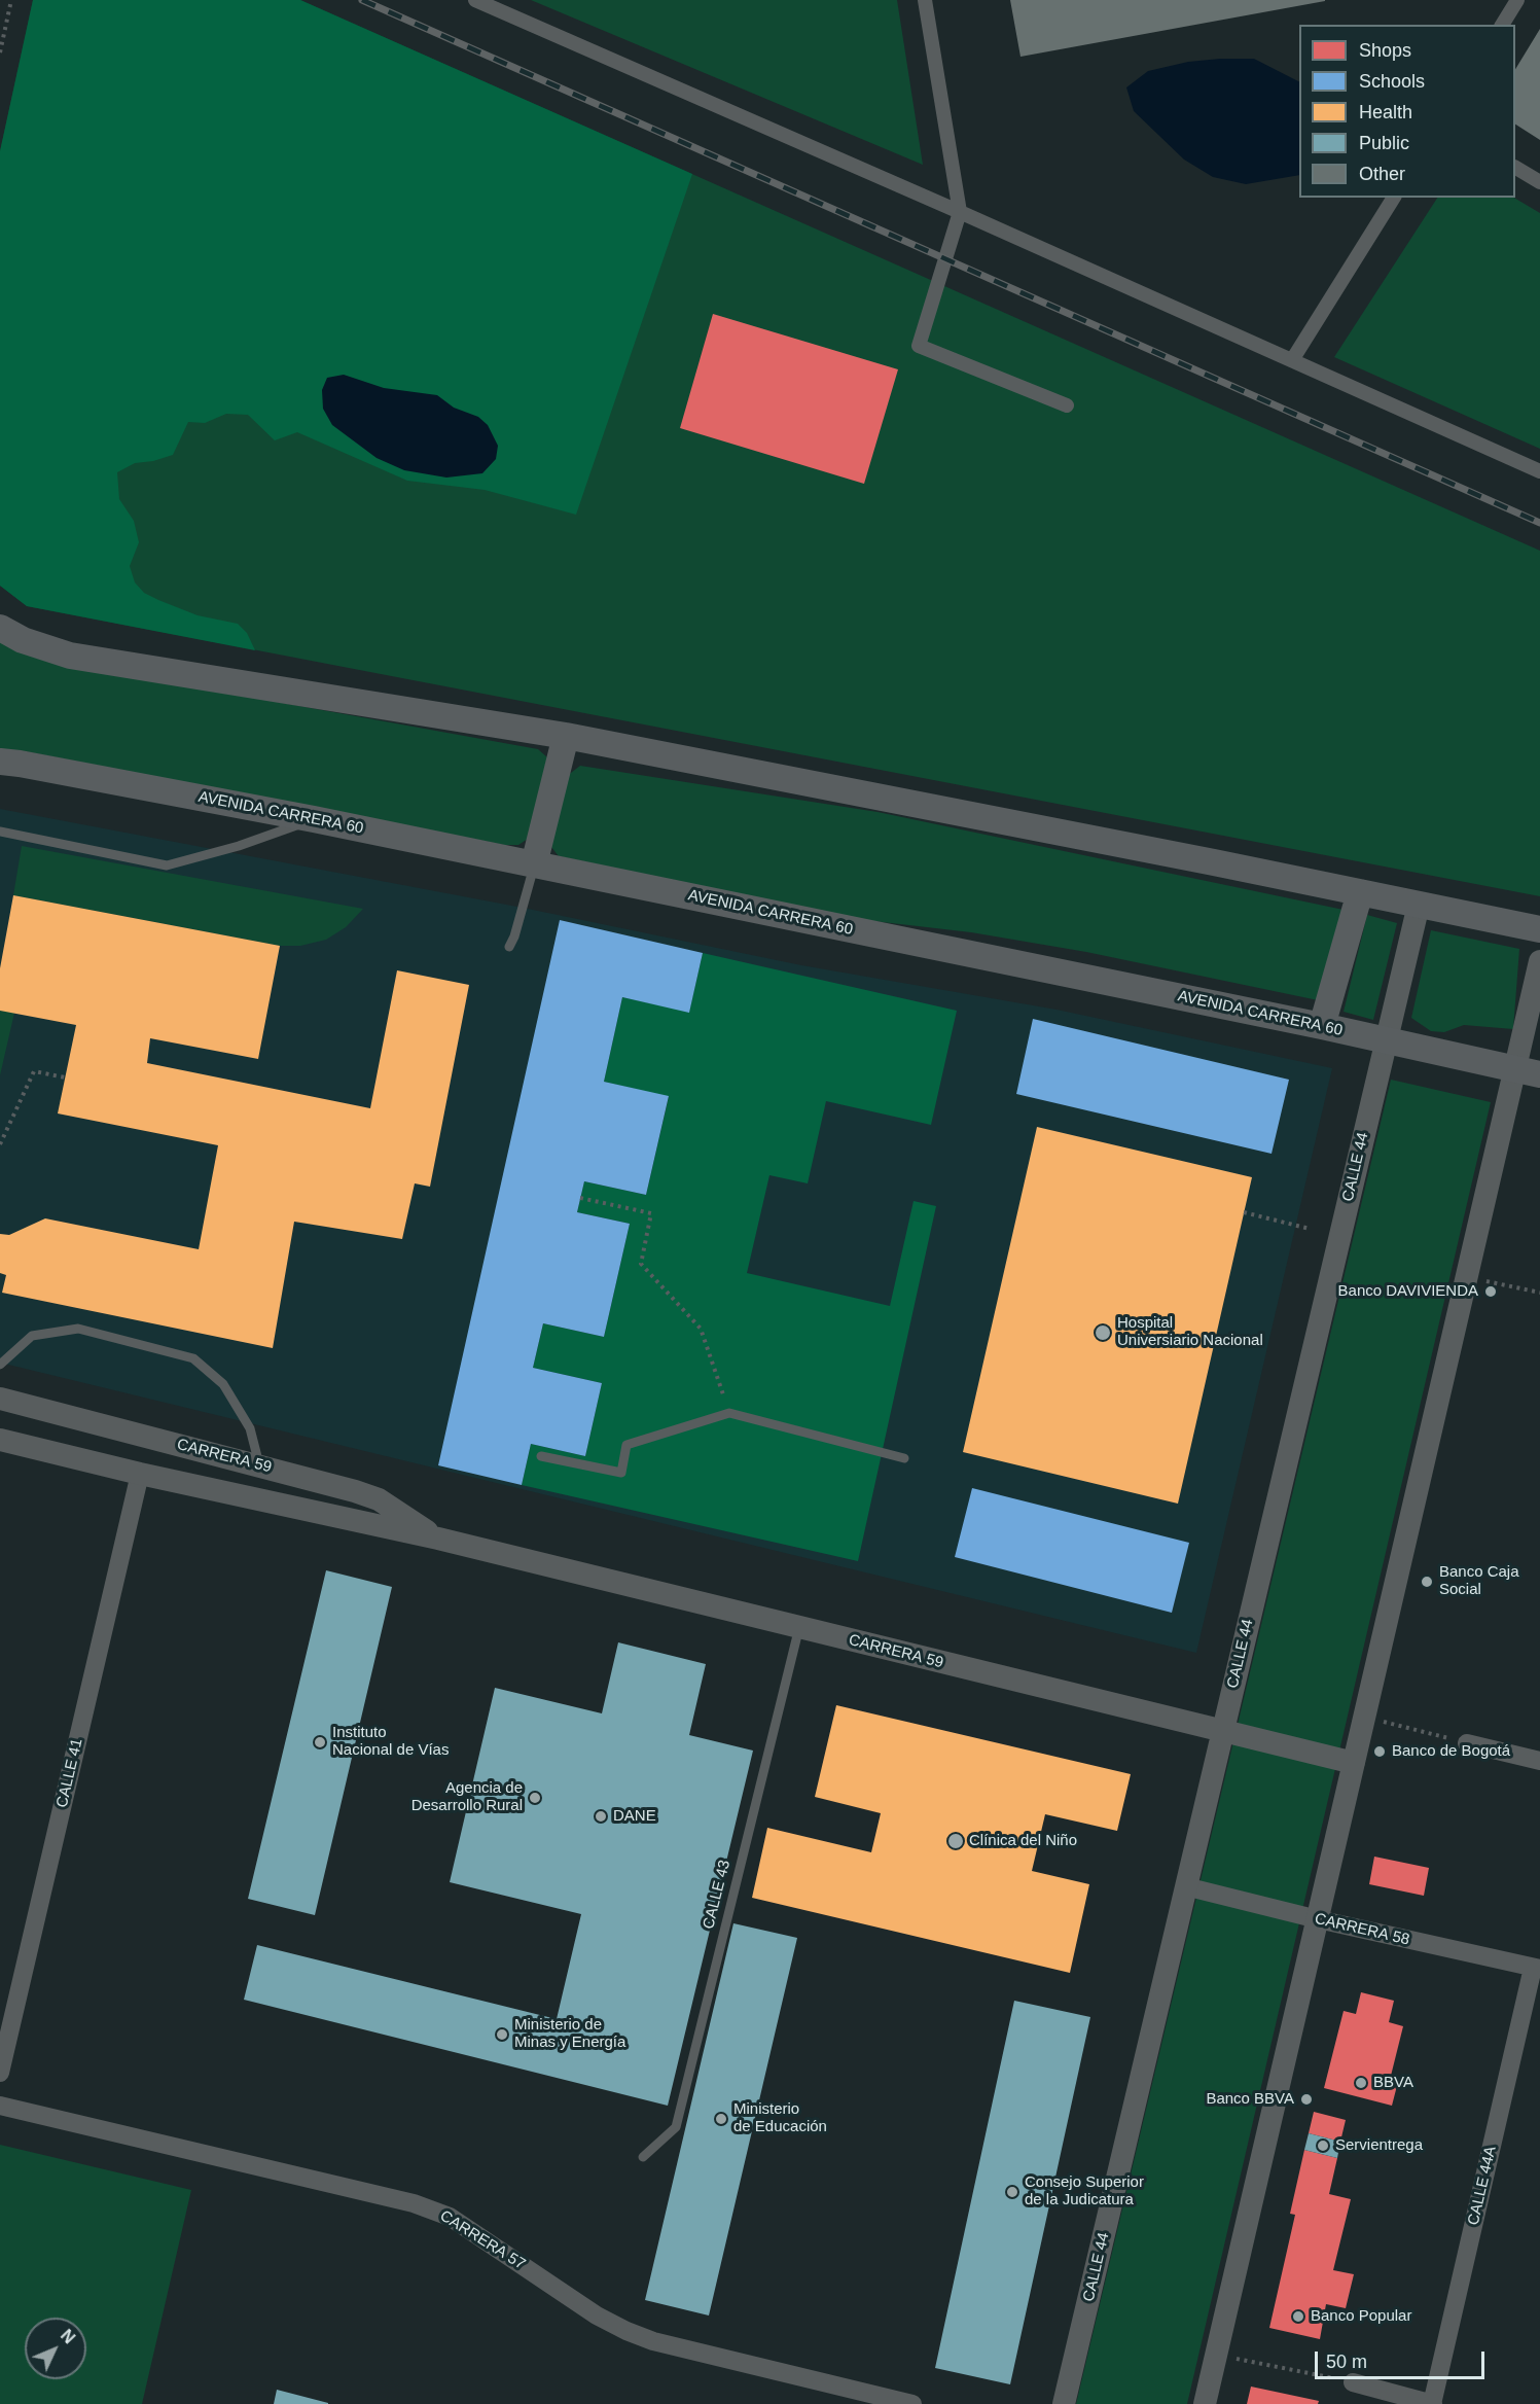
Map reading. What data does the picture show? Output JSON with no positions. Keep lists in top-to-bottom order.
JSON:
{
  "streets": {
    "main road": ["AVENIDA CARRERA 60"],
    "street": [
      "CALLE 44",
      "CARRERA 59",
      "CALLE 41",
      "CARRERA 58",
      "CALLE 44A",
      "CARRERA 57"
    ],
    "lane": ["CALLE 43"]
  },
  "crossings": [
    ["AVENIDA CARRERA 60", "CALLE 44"],
    ["CALLE 44", "CARRERA 59"],
    ["CALLE 44", "CARRERA 58"],
    ["CARRERA 59", "CALLE 41"],
    ["CARRERA 59", "CALLE 43"],
    ["CARRERA 58", "CALLE 44A"]
  ],
  "places": [
    "Banco DAVIVIENDA",
    "Hospital Universiario Nacional",
    "Banco Caja Social",
    "Instituto Nacional de Vías",
    "Banco de Bogotá",
    "Agencia de Desarrollo Rural",
    "DANE",
    "Clínica del Niño",
    "Ministerio de Minas y Energía",
    "BBVA",
    "Banco BBVA",
    "Ministerio de Educación",
    "Servientrega",
    "Consejo Superior de la Judicatura",
    "Banco Popular"
  ],
  "legend": [
    "Shops",
    "Schools",
    "Health",
    "Public",
    "Other"
  ],
  "scale_bar": "50 m",
  "north": "top right"
}
